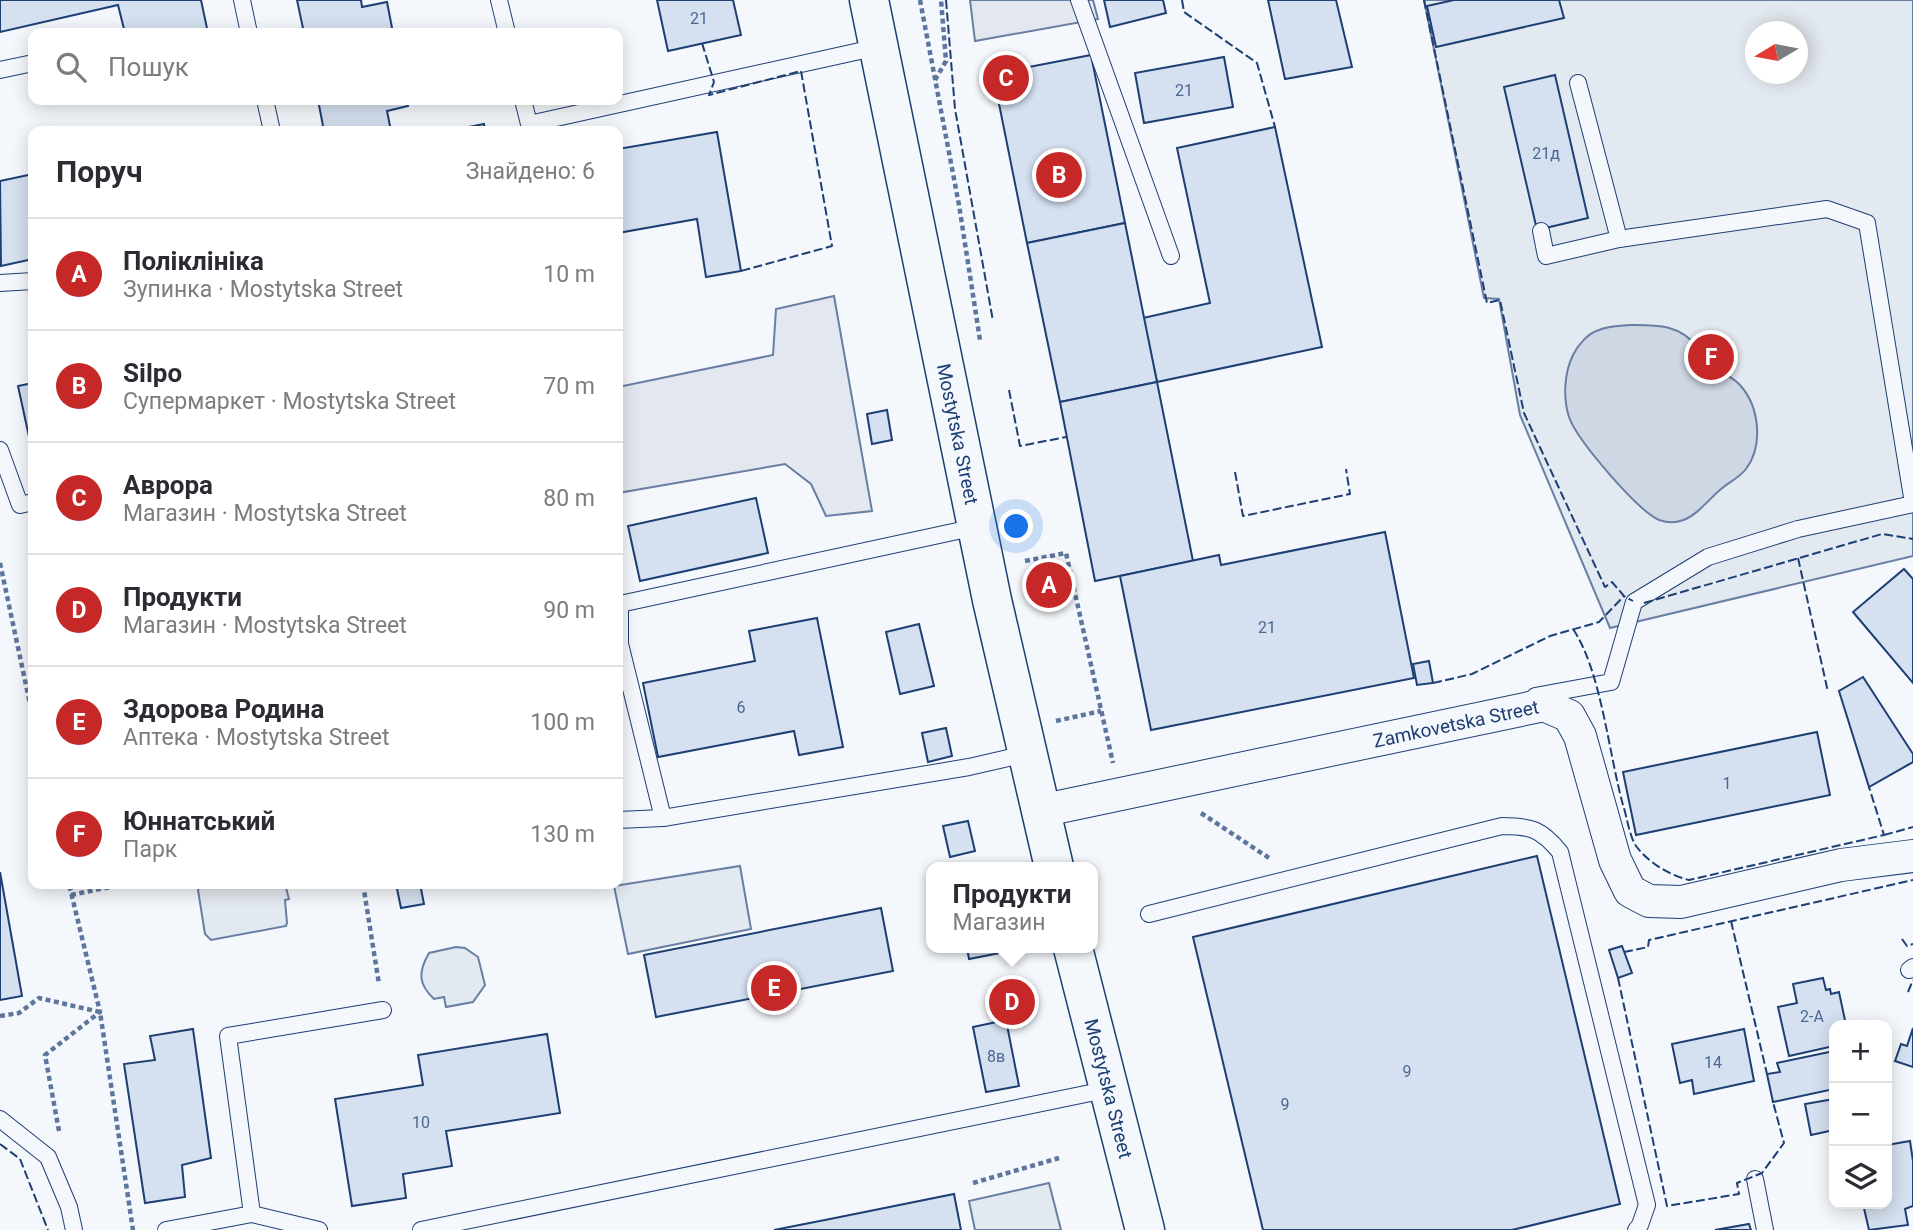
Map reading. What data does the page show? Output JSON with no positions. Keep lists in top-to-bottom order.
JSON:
{
  "streets": {
    "street": ["Mostytska Street", "Zamkovetska Street"]
  },
  "crossings": [
    ["Mostytska Street", "Zamkovetska Street"]
  ],
  "house_numbers": [
    "21",
    "21",
    "21д",
    "21",
    "6",
    "1",
    "2-А",
    "8в",
    "14",
    "9",
    "9",
    "10"
  ],
  "north": "left",
  "page": {
    "search": "Пошук",
    "pins": [
      "C",
      "B",
      "F",
      "A",
      "E",
      "D"
    ],
    "heading": ["Поруч", "Знайдено: 6"],
    "list": [
      {
        "mark": "A",
        "name": "Поліклініка",
        "note": "Зупинка · Mostytska Street",
        "value": "10 m"
      },
      {
        "mark": "B",
        "name": "Silpo",
        "note": "Супермаркет · Mostytska Street",
        "value": "70 m"
      },
      {
        "mark": "C",
        "name": "Аврора",
        "note": "Магазин · Mostytska Street",
        "value": "80 m"
      },
      {
        "mark": "D",
        "name": "Продукти",
        "note": "Магазин · Mostytska Street",
        "value": "90 m"
      },
      {
        "mark": "E",
        "name": "Здорова Родина",
        "note": "Аптека · Mostytska Street",
        "value": "100 m"
      },
      {
        "mark": "F",
        "name": "Юннатський",
        "note": "Парк",
        "value": "130 m"
      }
    ],
    "popup": ["Продукти", "Магазин"],
    "map_buttons": ["+", "−"]
  }
}
